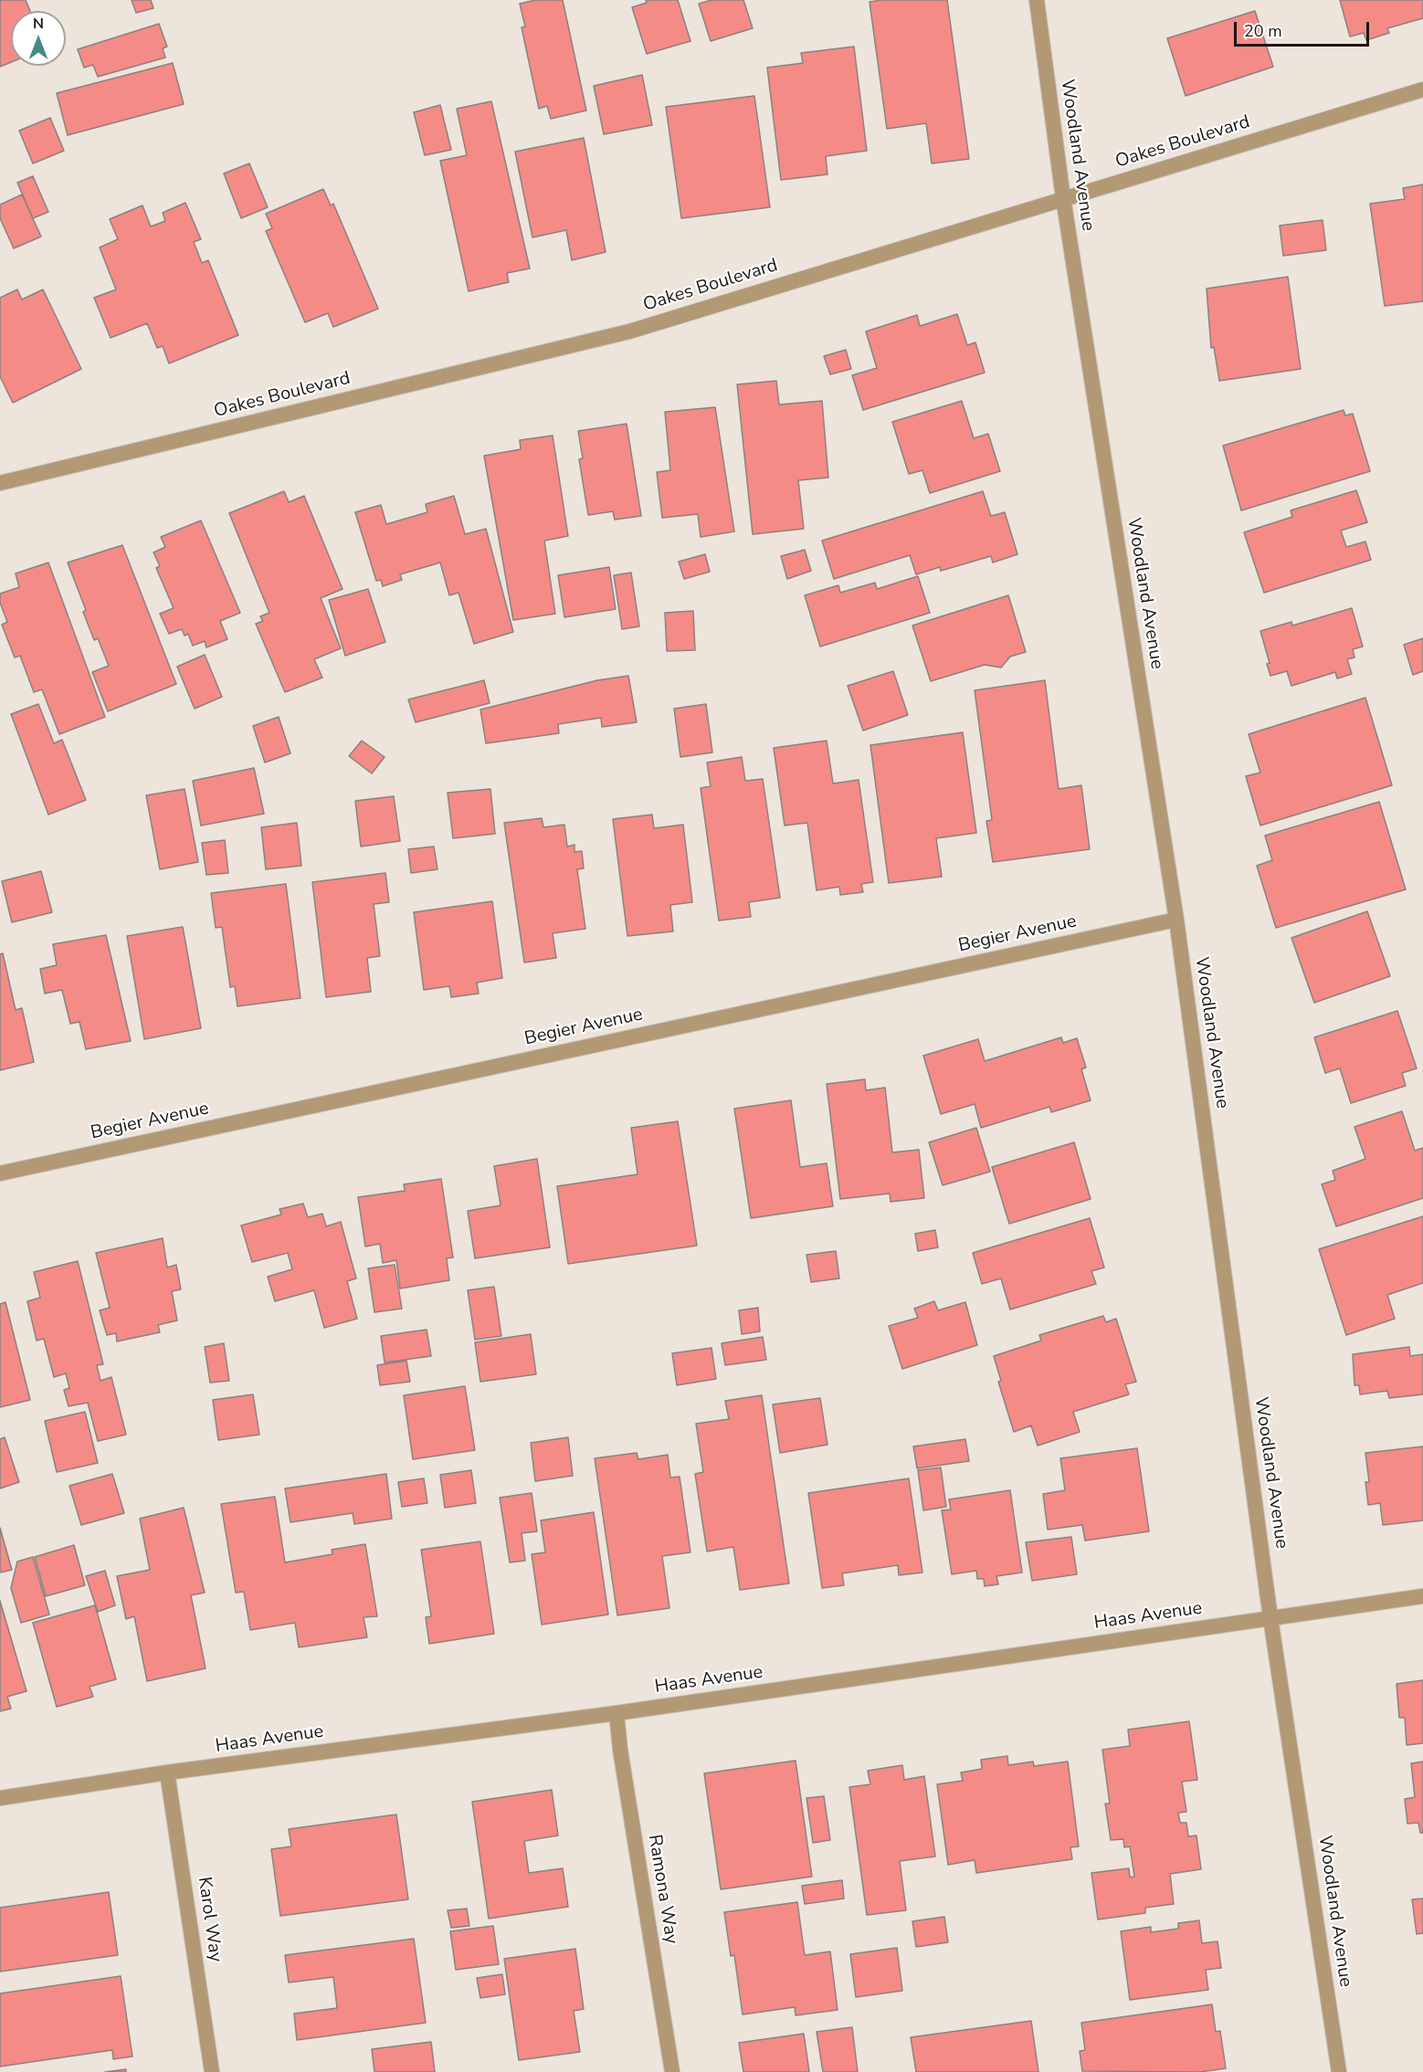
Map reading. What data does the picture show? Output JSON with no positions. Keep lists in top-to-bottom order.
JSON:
{
  "streets": {
    "street": [
      "Oakes Boulevard",
      "Woodland Avenue",
      "Begier Avenue",
      "Haas Avenue",
      "Ramona Way",
      "Karol Way"
    ]
  },
  "crossings": [
    ["Oakes Boulevard", "Woodland Avenue"],
    ["Woodland Avenue", "Begier Avenue"],
    ["Woodland Avenue", "Haas Avenue"],
    ["Haas Avenue", "Ramona Way"],
    ["Haas Avenue", "Karol Way"]
  ],
  "scale_bar": "20 m",
  "north": "top"
}
